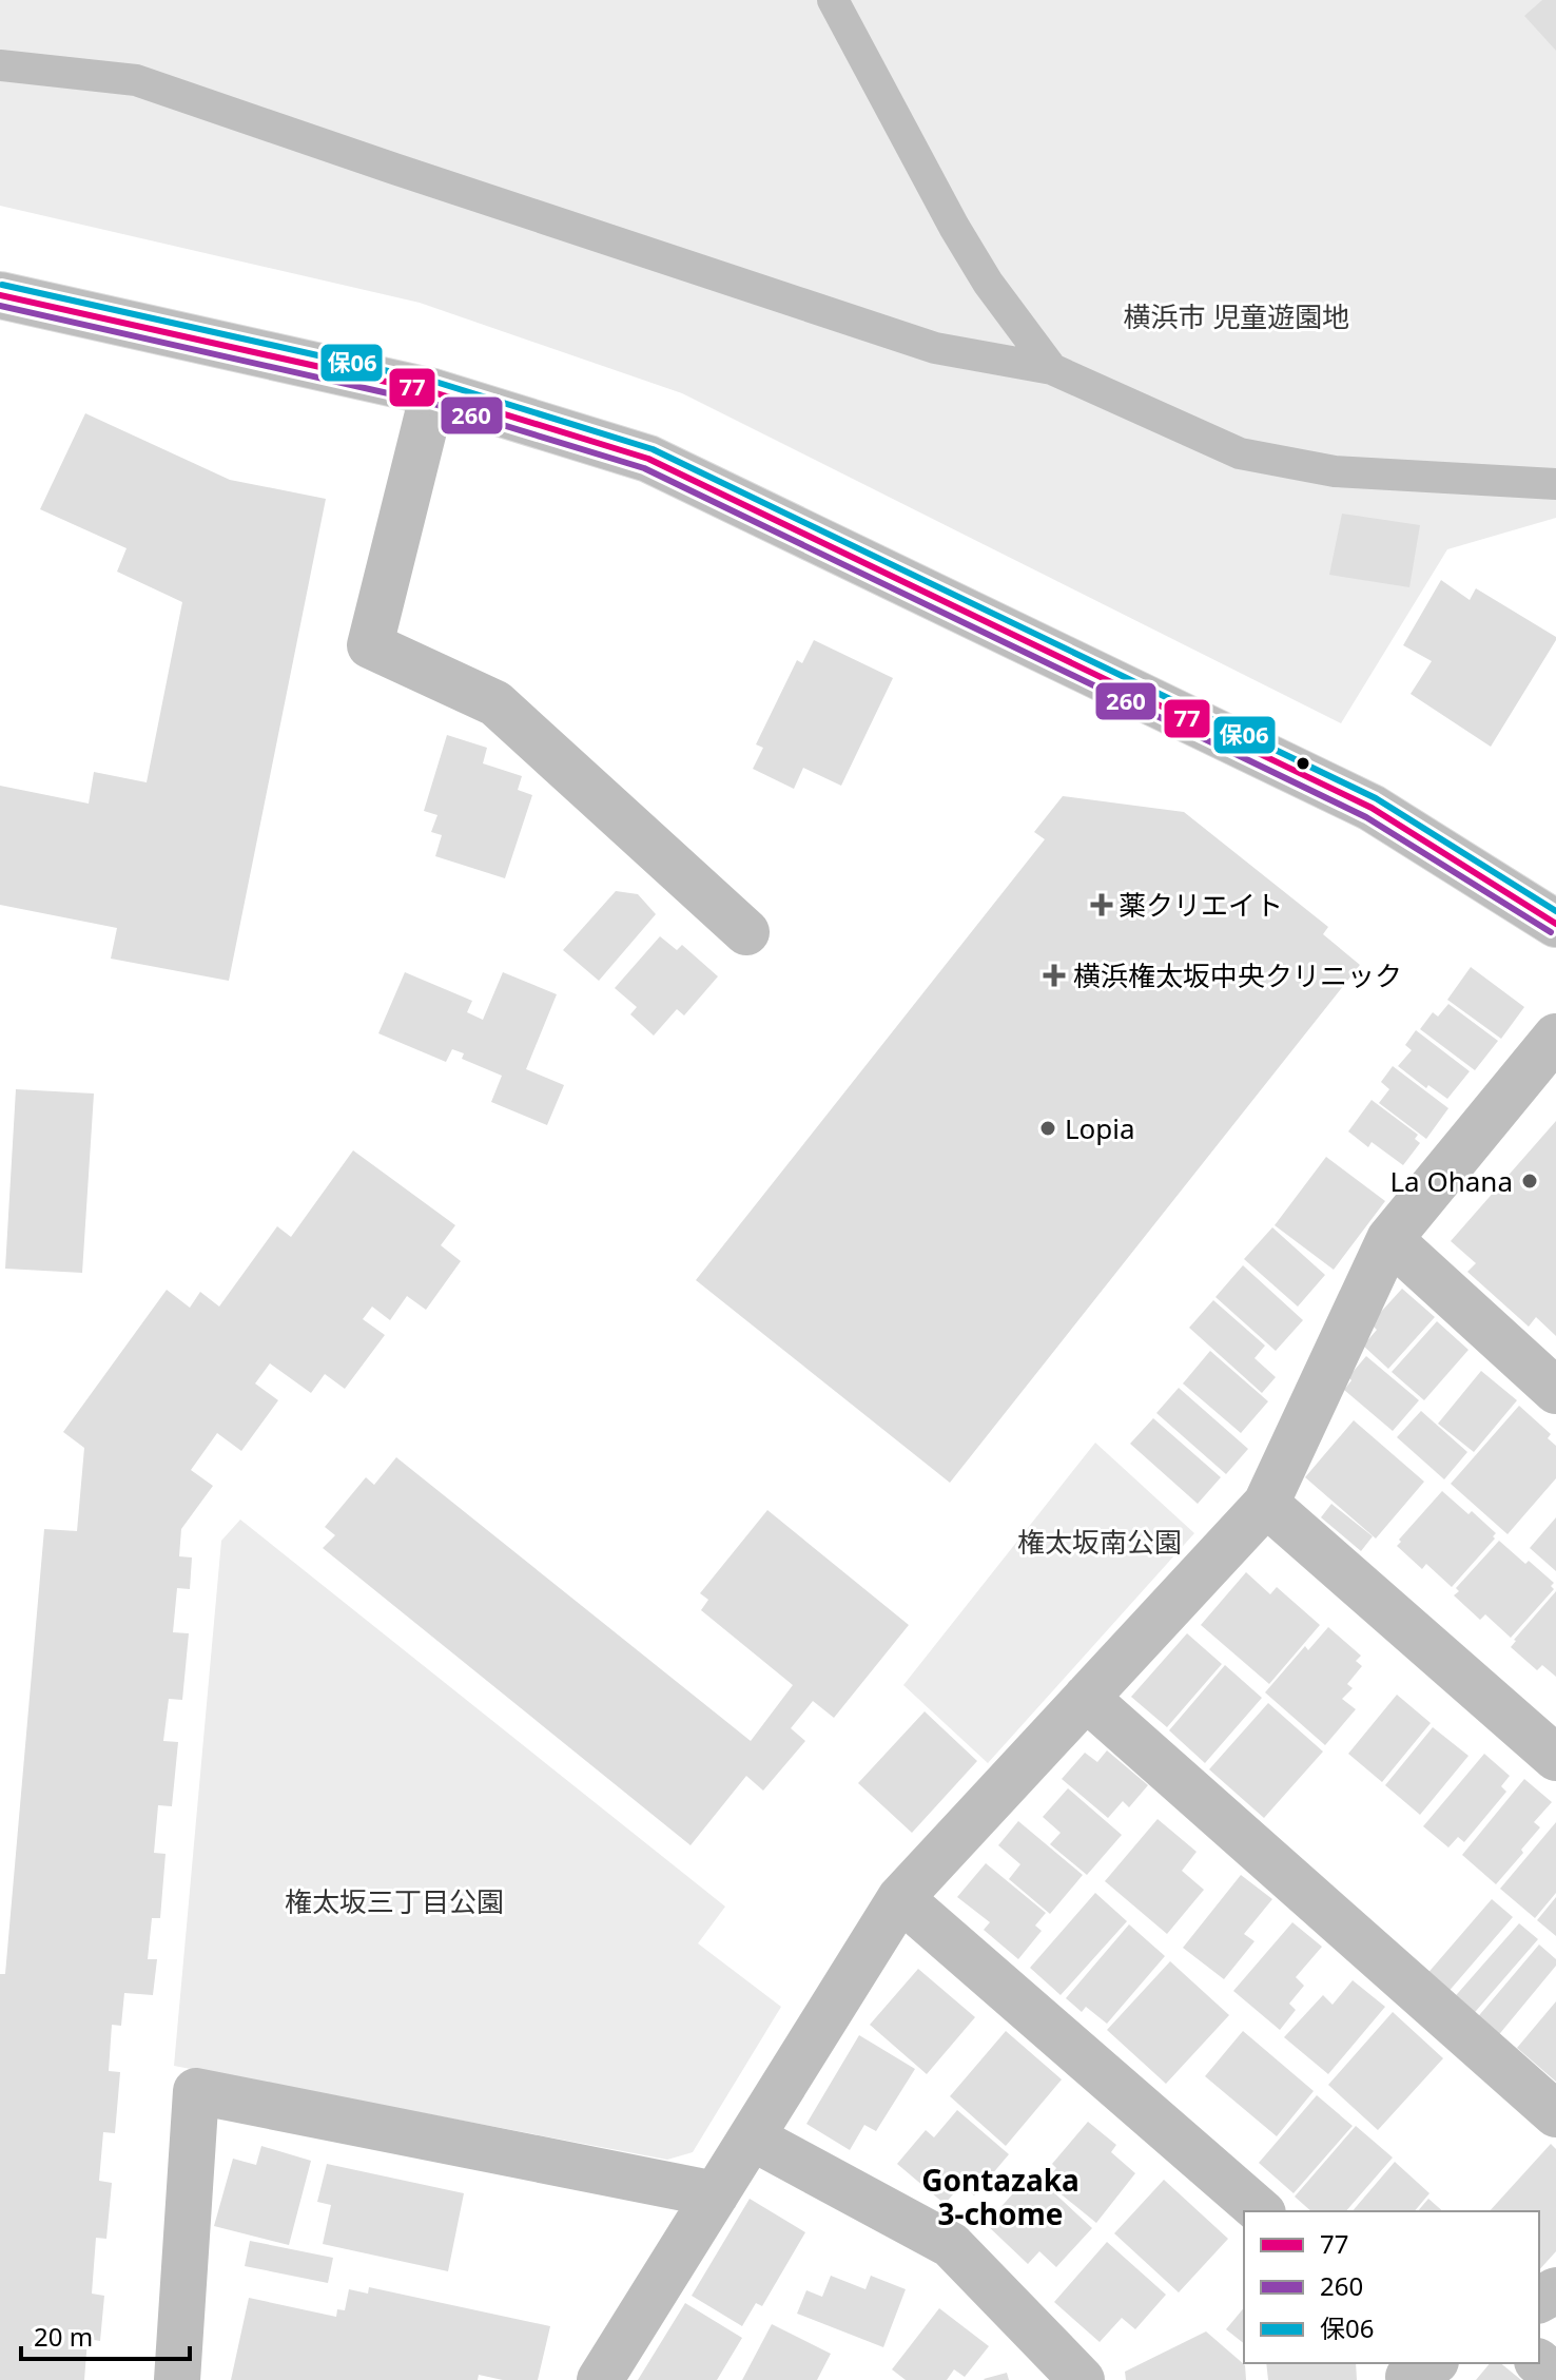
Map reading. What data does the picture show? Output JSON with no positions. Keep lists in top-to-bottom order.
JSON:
{
  "districts": ["Gontazaka 3-chome"],
  "parks": ["横浜市 児童遊園地", "権太坂南公園", "権太坂三丁目公園"],
  "places": {
    "health": ["薬クリエイト", "横浜権太坂中央クリニック"],
    "other": ["Lopia", "La Ohana"]
  },
  "lines": ["transit line 保06", "transit line 77", "transit line 260"],
  "legend": ["77", "260", "保06"],
  "scale_bar": "20 m"
}
